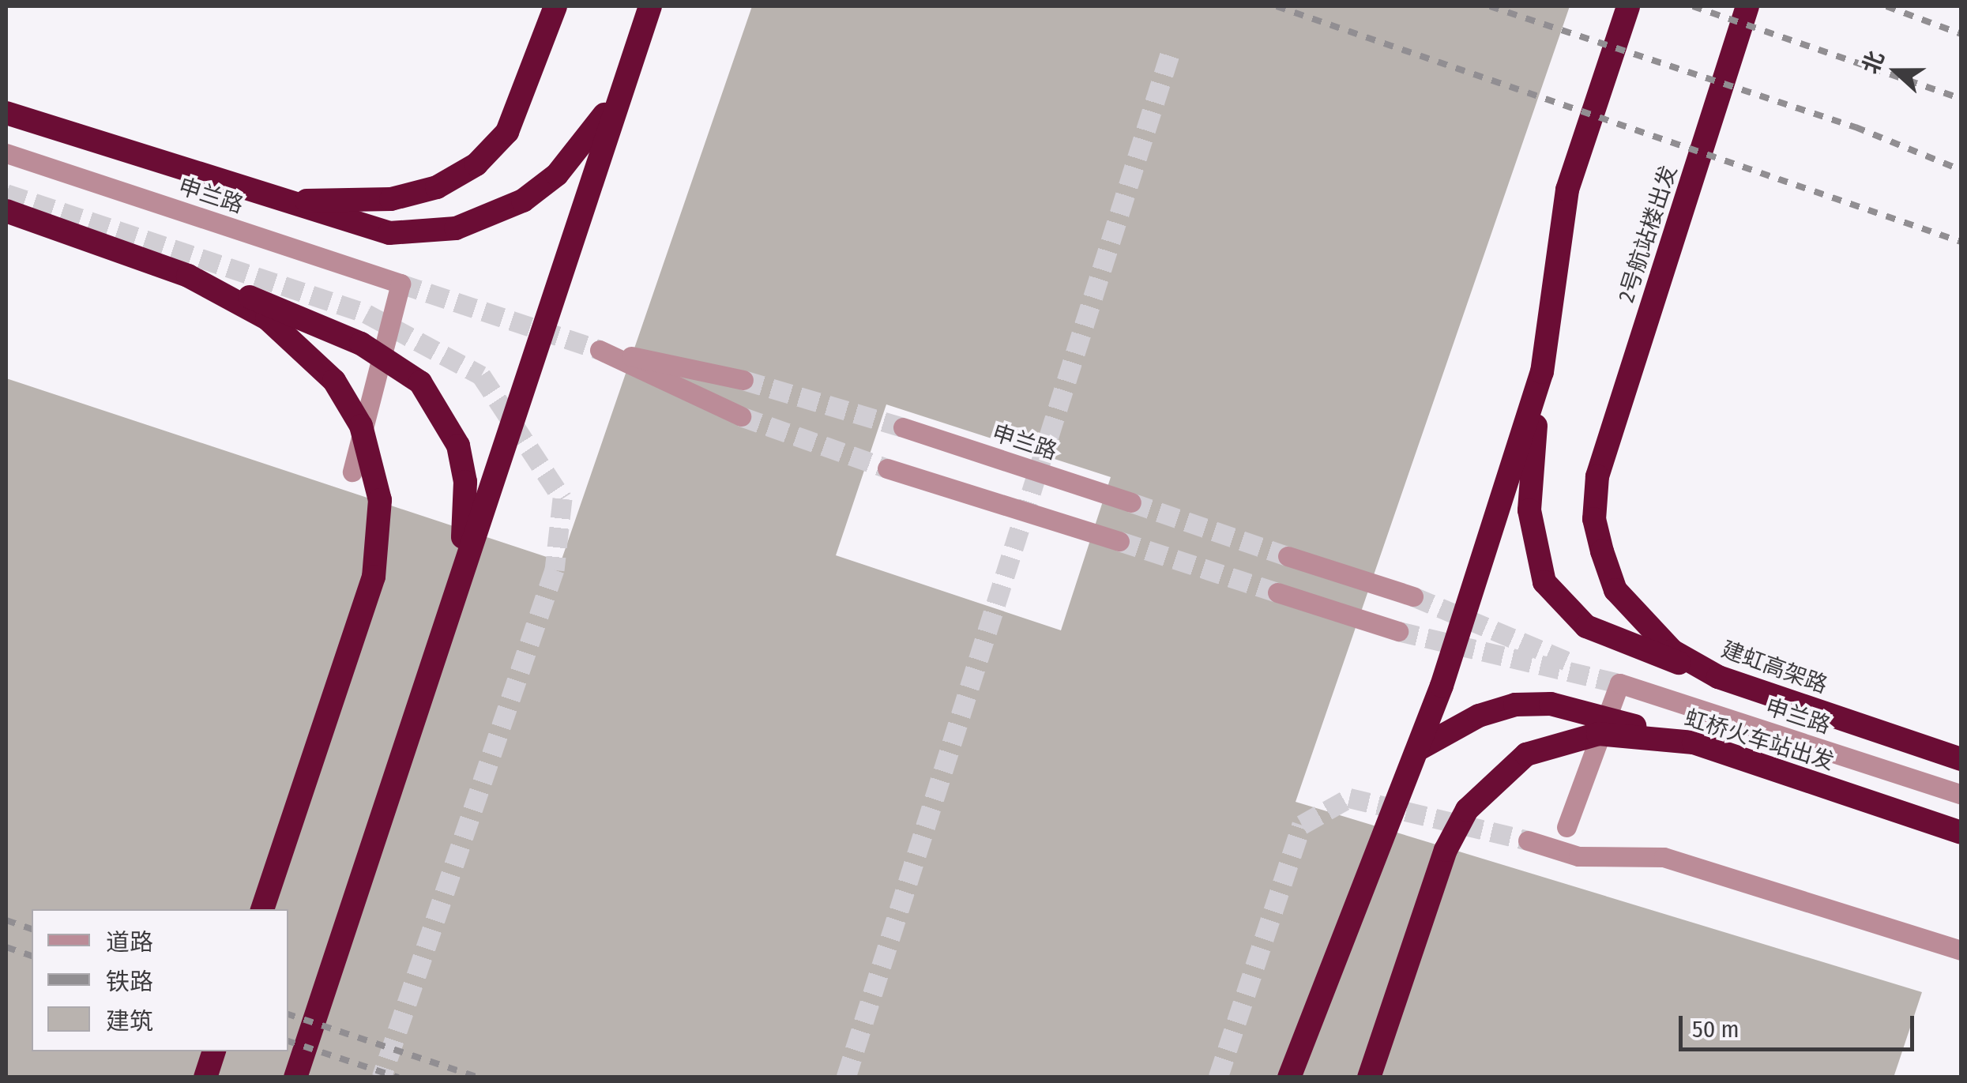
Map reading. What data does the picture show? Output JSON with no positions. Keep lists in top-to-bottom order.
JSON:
{
  "streets": {
    "highway": ["2号航站楼出发", "建虹高架路", "虹桥火车站出发"],
    "street": ["申兰路"]
  },
  "crossings": [
    ["2号航站楼出发", "建虹高架路"]
  ],
  "legend": ["道路", "铁路", "建筑"],
  "scale_bar": "50 m",
  "north": "left"
}
